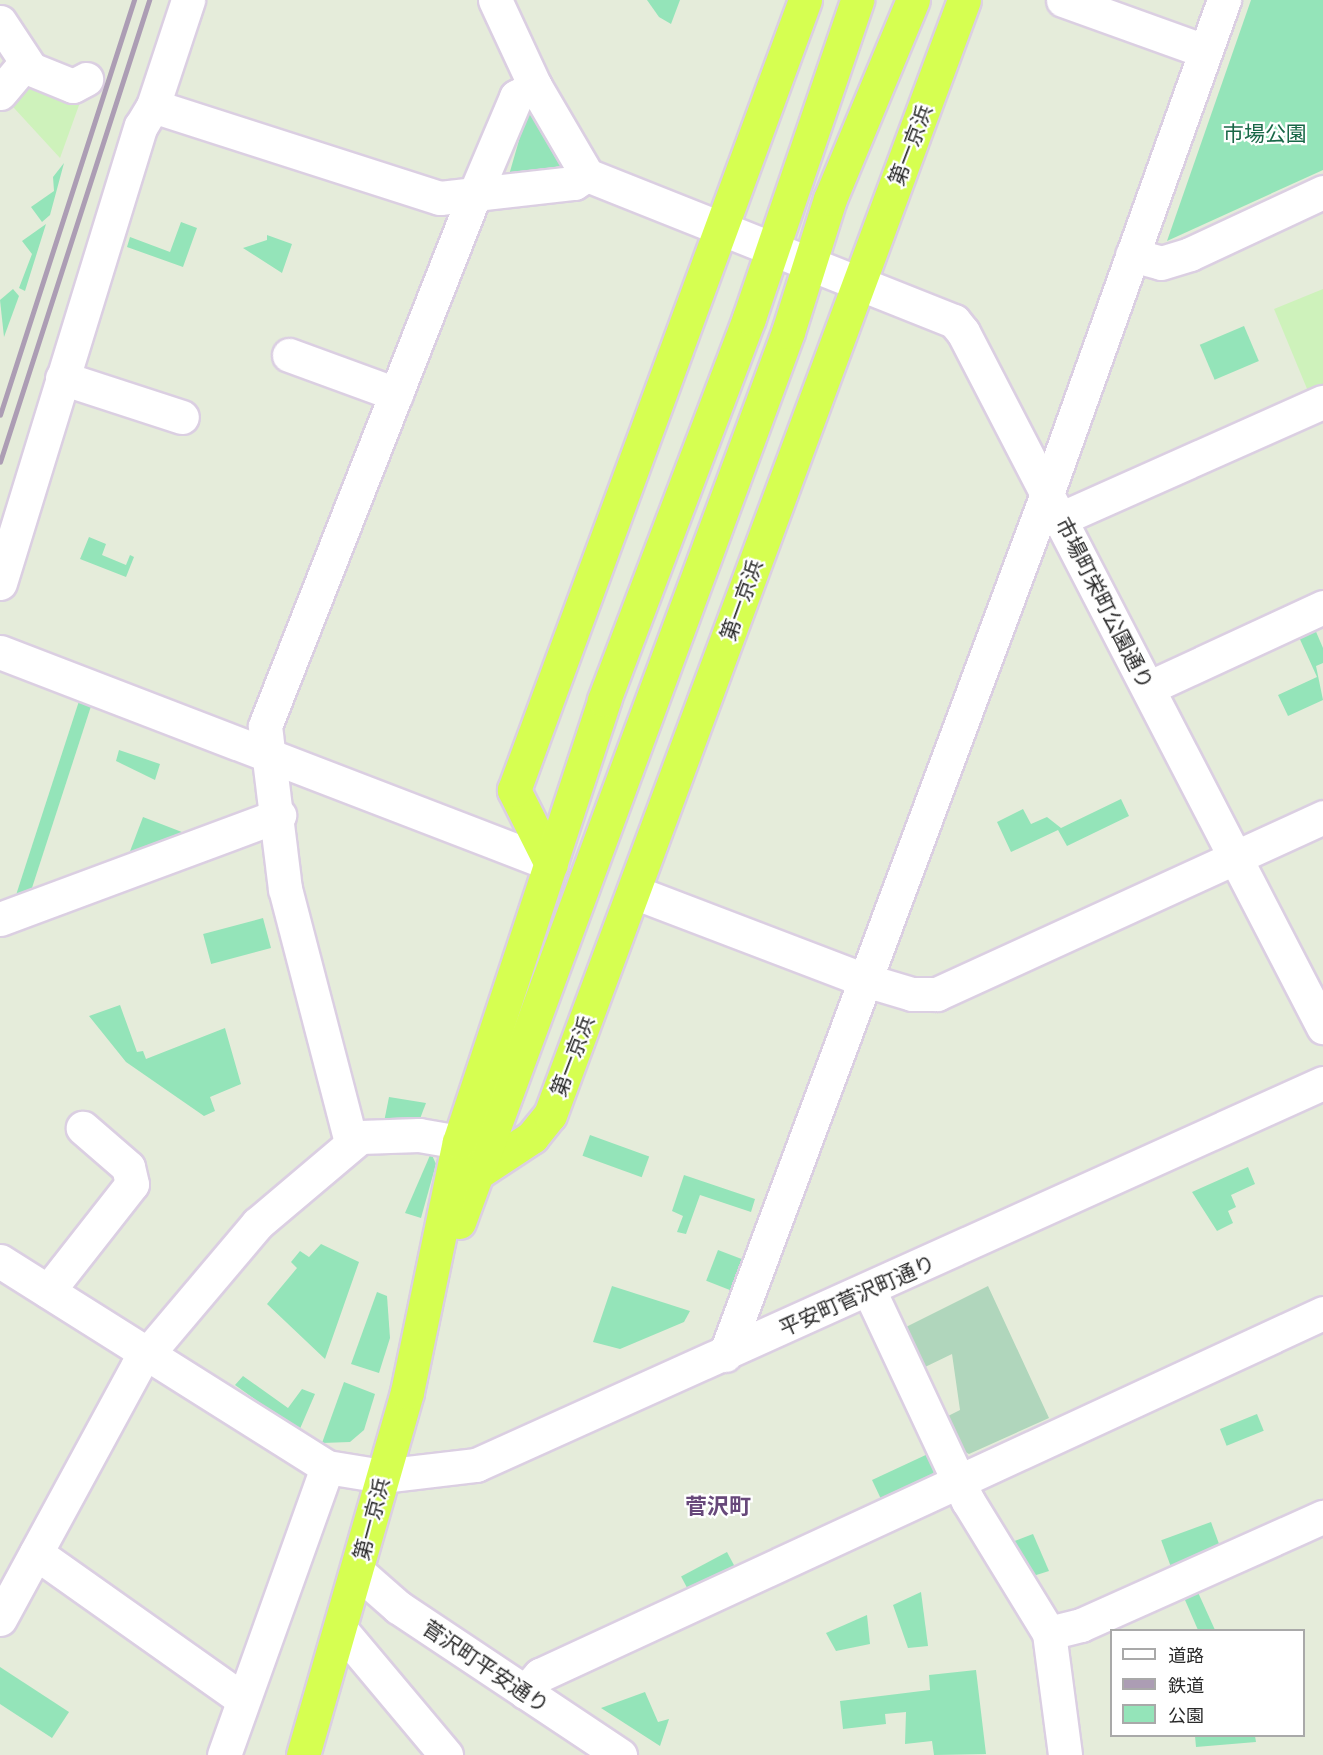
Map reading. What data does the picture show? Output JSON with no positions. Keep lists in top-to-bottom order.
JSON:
{
  "streets": {
    "highway": ["第一京浜"],
    "street": ["市場町栄町公園通り", "平安町菅沢町通り", "菅沢町平安通り"]
  },
  "crossings": [
    ["第一京浜", "市場町栄町公園通り"],
    ["第一京浜", "平安町菅沢町通り"],
    ["第一京浜", "菅沢町平安通り"]
  ],
  "districts": ["菅沢町"],
  "parks": ["市場公園"],
  "legend": ["道路", "鉄道", "公園"]
}
